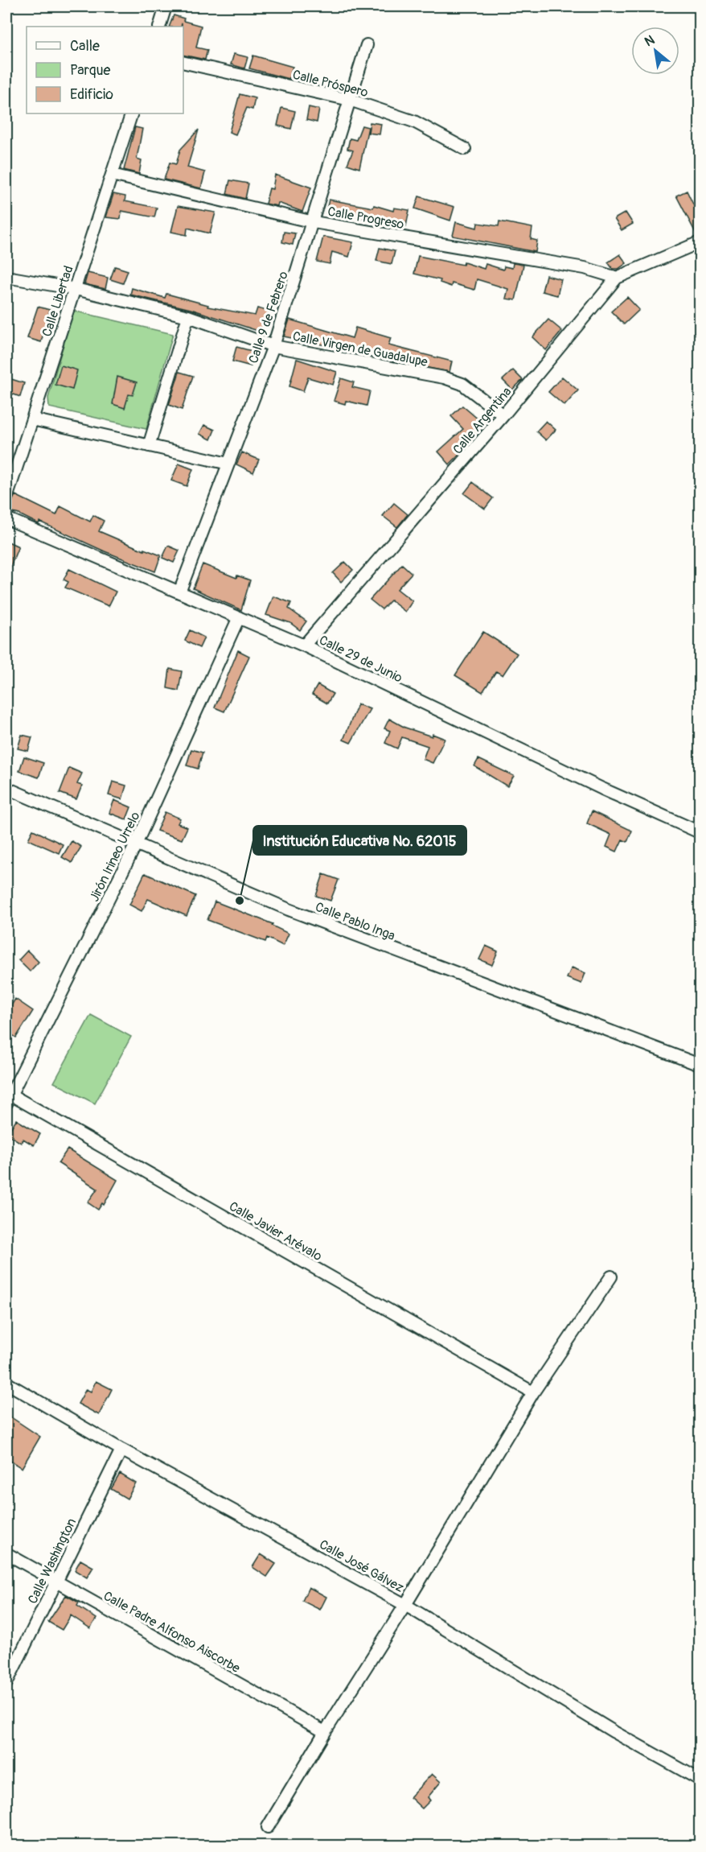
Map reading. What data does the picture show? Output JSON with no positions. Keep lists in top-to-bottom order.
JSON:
{
  "streets": {
    "street": [
      "Calle Próspero",
      "Calle Progreso",
      "Calle Libertad",
      "Calle 9 de Febrero",
      "Calle Virgen de Guadalupe",
      "Calle Argentina",
      "Calle 29 de Junio",
      "Jirón Irineo Urrelo",
      "Calle Pablo Inga",
      "Calle Javier Arévalo",
      "Calle Washington",
      "Calle José Gálvez",
      "Calle Padre Alfonso Aiscorbe"
    ]
  },
  "crossings": [
    ["Calle Próspero", "Calle 9 de Febrero"],
    ["Calle Progreso", "Calle Libertad"],
    ["Calle Progreso", "Calle 9 de Febrero"],
    ["Calle Progreso", "Calle Argentina"],
    ["Calle Libertad", "Calle Virgen de Guadalupe"],
    ["Calle 9 de Febrero", "Calle Virgen de Guadalupe"],
    ["Calle 9 de Febrero", "Calle 29 de Junio"],
    ["Calle Virgen de Guadalupe", "Calle Argentina"],
    ["Calle Argentina", "Calle 29 de Junio"],
    ["Calle 29 de Junio", "Jirón Irineo Urrelo"],
    ["Jirón Irineo Urrelo", "Calle Pablo Inga"],
    ["Jirón Irineo Urrelo", "Calle Javier Arévalo"],
    ["Calle Washington", "Calle José Gálvez"],
    ["Calle Washington", "Calle Padre Alfonso Aiscorbe"]
  ],
  "places": ["Institución Educativa No. 62015"],
  "legend": ["Calle", "Parque", "Edificio"],
  "north": "top left"
}
